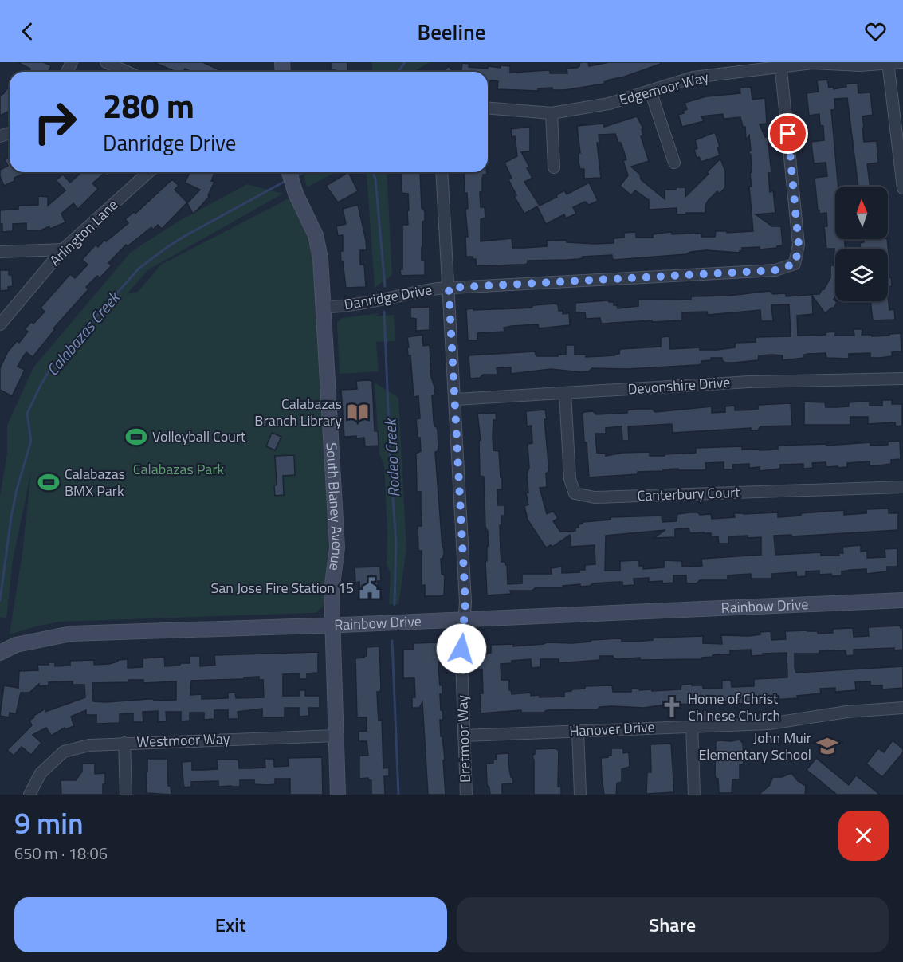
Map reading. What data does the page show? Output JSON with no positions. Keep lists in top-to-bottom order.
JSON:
{
  "streets": {
    "street": [
      "Edgemoor Way",
      "Arlington Lane",
      "Danridge Drive",
      "Devonshire Drive",
      "Canterbury Court",
      "South Blaney Avenue",
      "Rainbow Drive",
      "Hanover Drive",
      "Bretmoor Way",
      "Westmoor Way"
    ]
  },
  "crossings": [
    ["Edgemoor Way", "Danridge Drive"],
    ["Danridge Drive", "South Blaney Avenue"],
    ["Danridge Drive", "Bretmoor Way"],
    ["Devonshire Drive", "Canterbury Court"],
    ["Devonshire Drive", "Bretmoor Way"],
    ["South Blaney Avenue", "Rainbow Drive"],
    ["South Blaney Avenue", "Westmoor Way"],
    ["Rainbow Drive", "Bretmoor Way"],
    ["Hanover Drive", "Bretmoor Way"]
  ],
  "water": ["Calabazas Creek", "Rodeo Creek"],
  "parks": ["Calabazas Park"],
  "places": {
    "library": ["Calabazas Branch Library"],
    "sports": ["Volleyball Court", "Calabazas BMX Park"],
    "public building": ["San Jose Fire Station 15"],
    "church": ["Home of Christ Chinese Church"],
    "school or university": ["John Muir Elementary School"]
  },
  "north": "top",
  "page": {
    "header": "Beeline",
    "turn": ["280 m", "Danridge Drive"],
    "heading": ["9 min", "650 m · 18:06"],
    "buttons": ["Exit", "Share"]
  }
}
